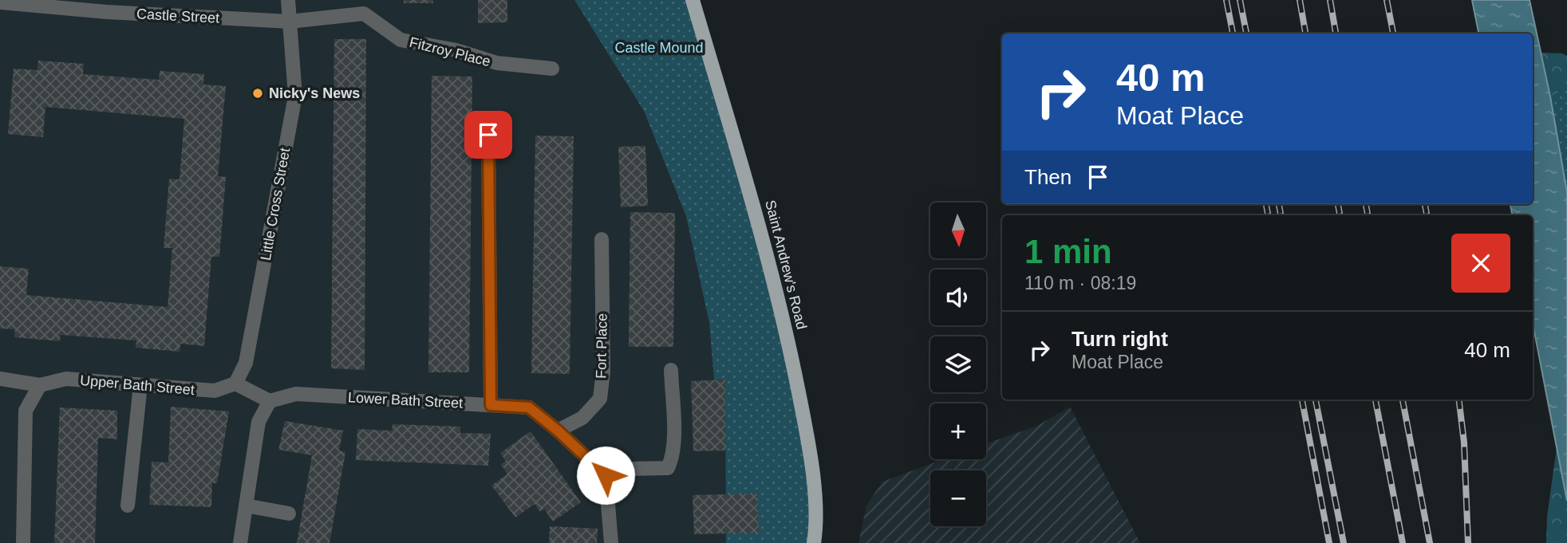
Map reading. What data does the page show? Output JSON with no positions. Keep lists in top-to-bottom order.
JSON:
{
  "streets": {
    "main road": ["Saint Andrew's Road"],
    "street": [
      "Castle Street",
      "Fitzroy Place",
      "Little Cross Street",
      "Fort Place",
      "Upper Bath Street",
      "Lower Bath Street"
    ]
  },
  "crossings": [
    ["Castle Street", "Fitzroy Place"],
    ["Castle Street", "Little Cross Street"],
    ["Fitzroy Place", "Little Cross Street"],
    ["Little Cross Street", "Upper Bath Street"],
    ["Fort Place", "Lower Bath Street"]
  ],
  "parks": ["Castle Mound"],
  "places": ["Nicky's News"],
  "north": "bottom",
  "page": {
    "turn": ["40 m", "Moat Place"],
    "then": "Then",
    "map_buttons": ["+", "−"],
    "heading": ["1 min", "110 m · 08:19"],
    "list": [
      {
        "name": "Turn right",
        "note": "Moat Place",
        "value": "40 m"
      }
    ]
  }
}
